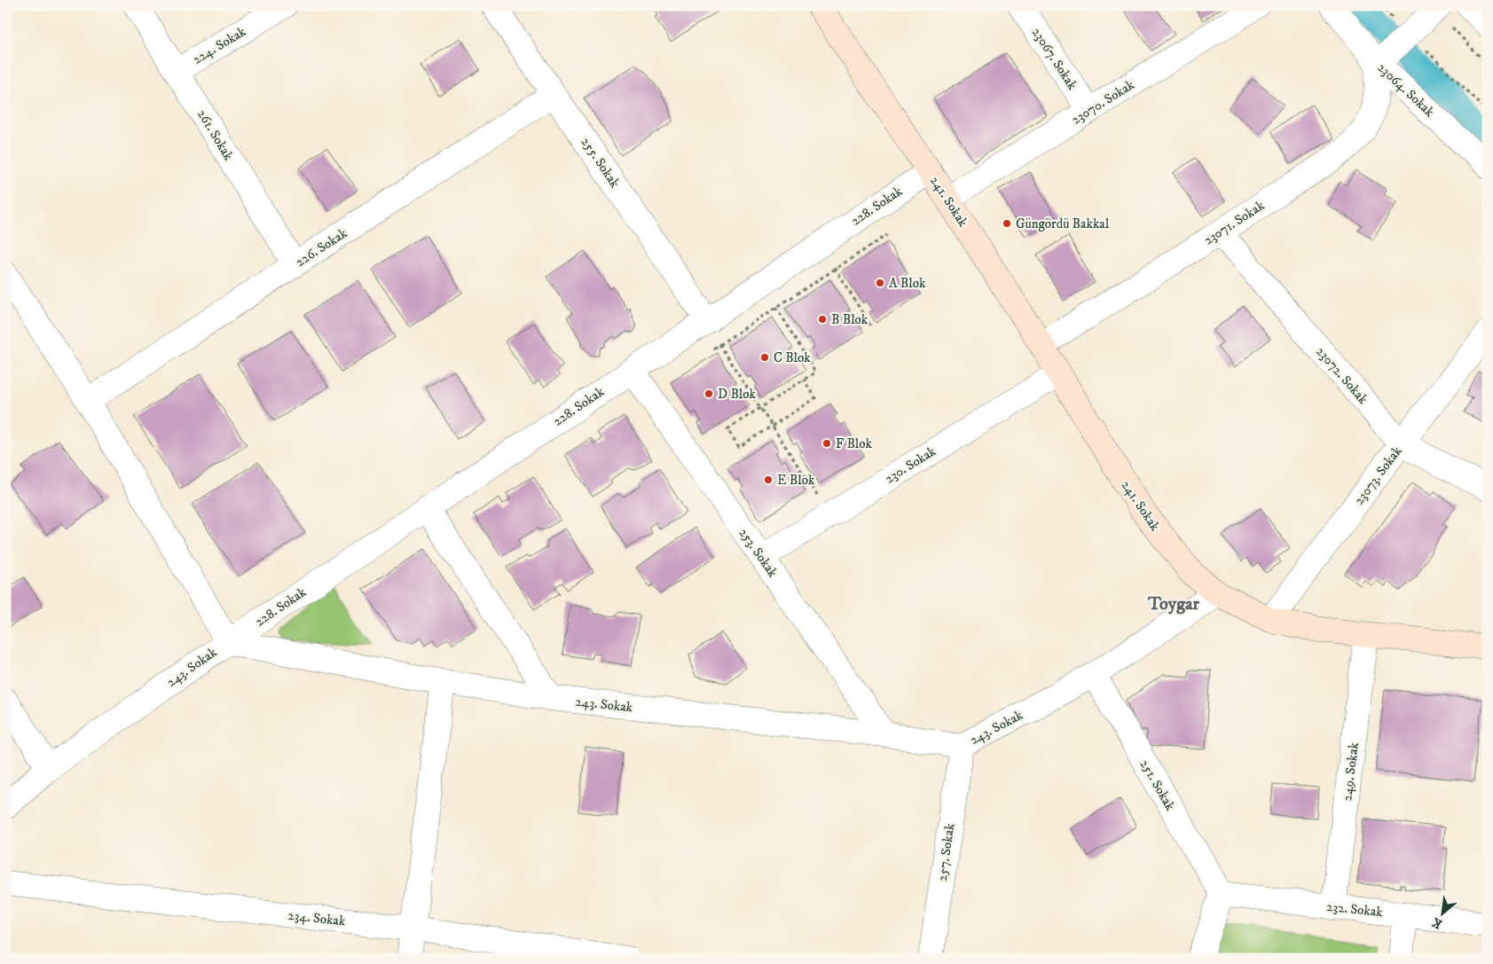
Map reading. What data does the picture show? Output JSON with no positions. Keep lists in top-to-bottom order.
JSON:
{
  "streets": {
    "main road": ["241. Sokak"],
    "street": [
      "224. Sokak",
      "23067. Sokak",
      "23064. Sokak",
      "23070. Sokak",
      "261. Sokak",
      "255. Sokak",
      "228. Sokak",
      "23071. Sokak",
      "226. Sokak",
      "23072. Sokak",
      "230. Sokak",
      "23073. Sokak",
      "253. Sokak",
      "243. Sokak",
      "249. Sokak",
      "251. Sokak",
      "257. Sokak",
      "232. Sokak",
      "234. Sokak"
    ]
  },
  "crossings": [
    ["224. Sokak", "261. Sokak"],
    ["23067. Sokak", "23070. Sokak"],
    ["23064. Sokak", "23071. Sokak"],
    ["23070. Sokak", "241. Sokak"],
    ["261. Sokak", "226. Sokak"],
    ["255. Sokak", "228. Sokak"],
    ["255. Sokak", "226. Sokak"],
    ["241. Sokak", "228. Sokak"],
    ["241. Sokak", "23071. Sokak"],
    ["241. Sokak", "230. Sokak"],
    ["241. Sokak", "23073. Sokak"],
    ["241. Sokak", "243. Sokak"],
    ["241. Sokak", "249. Sokak"],
    ["228. Sokak", "253. Sokak"],
    ["228. Sokak", "243. Sokak"],
    ["23071. Sokak", "23072. Sokak"],
    ["23072. Sokak", "23073. Sokak"],
    ["230. Sokak", "253. Sokak"],
    ["253. Sokak", "243. Sokak"],
    ["243. Sokak", "251. Sokak"],
    ["243. Sokak", "257. Sokak"],
    ["249. Sokak", "232. Sokak"],
    ["251. Sokak", "232. Sokak"]
  ],
  "districts": ["Toygar"],
  "places": [
    "Güngördü Bakkal",
    "A Blok",
    "B Blok",
    "C Blok",
    "D Blok",
    "F Blok",
    "E Blok"
  ],
  "north": "bottom left"
}
